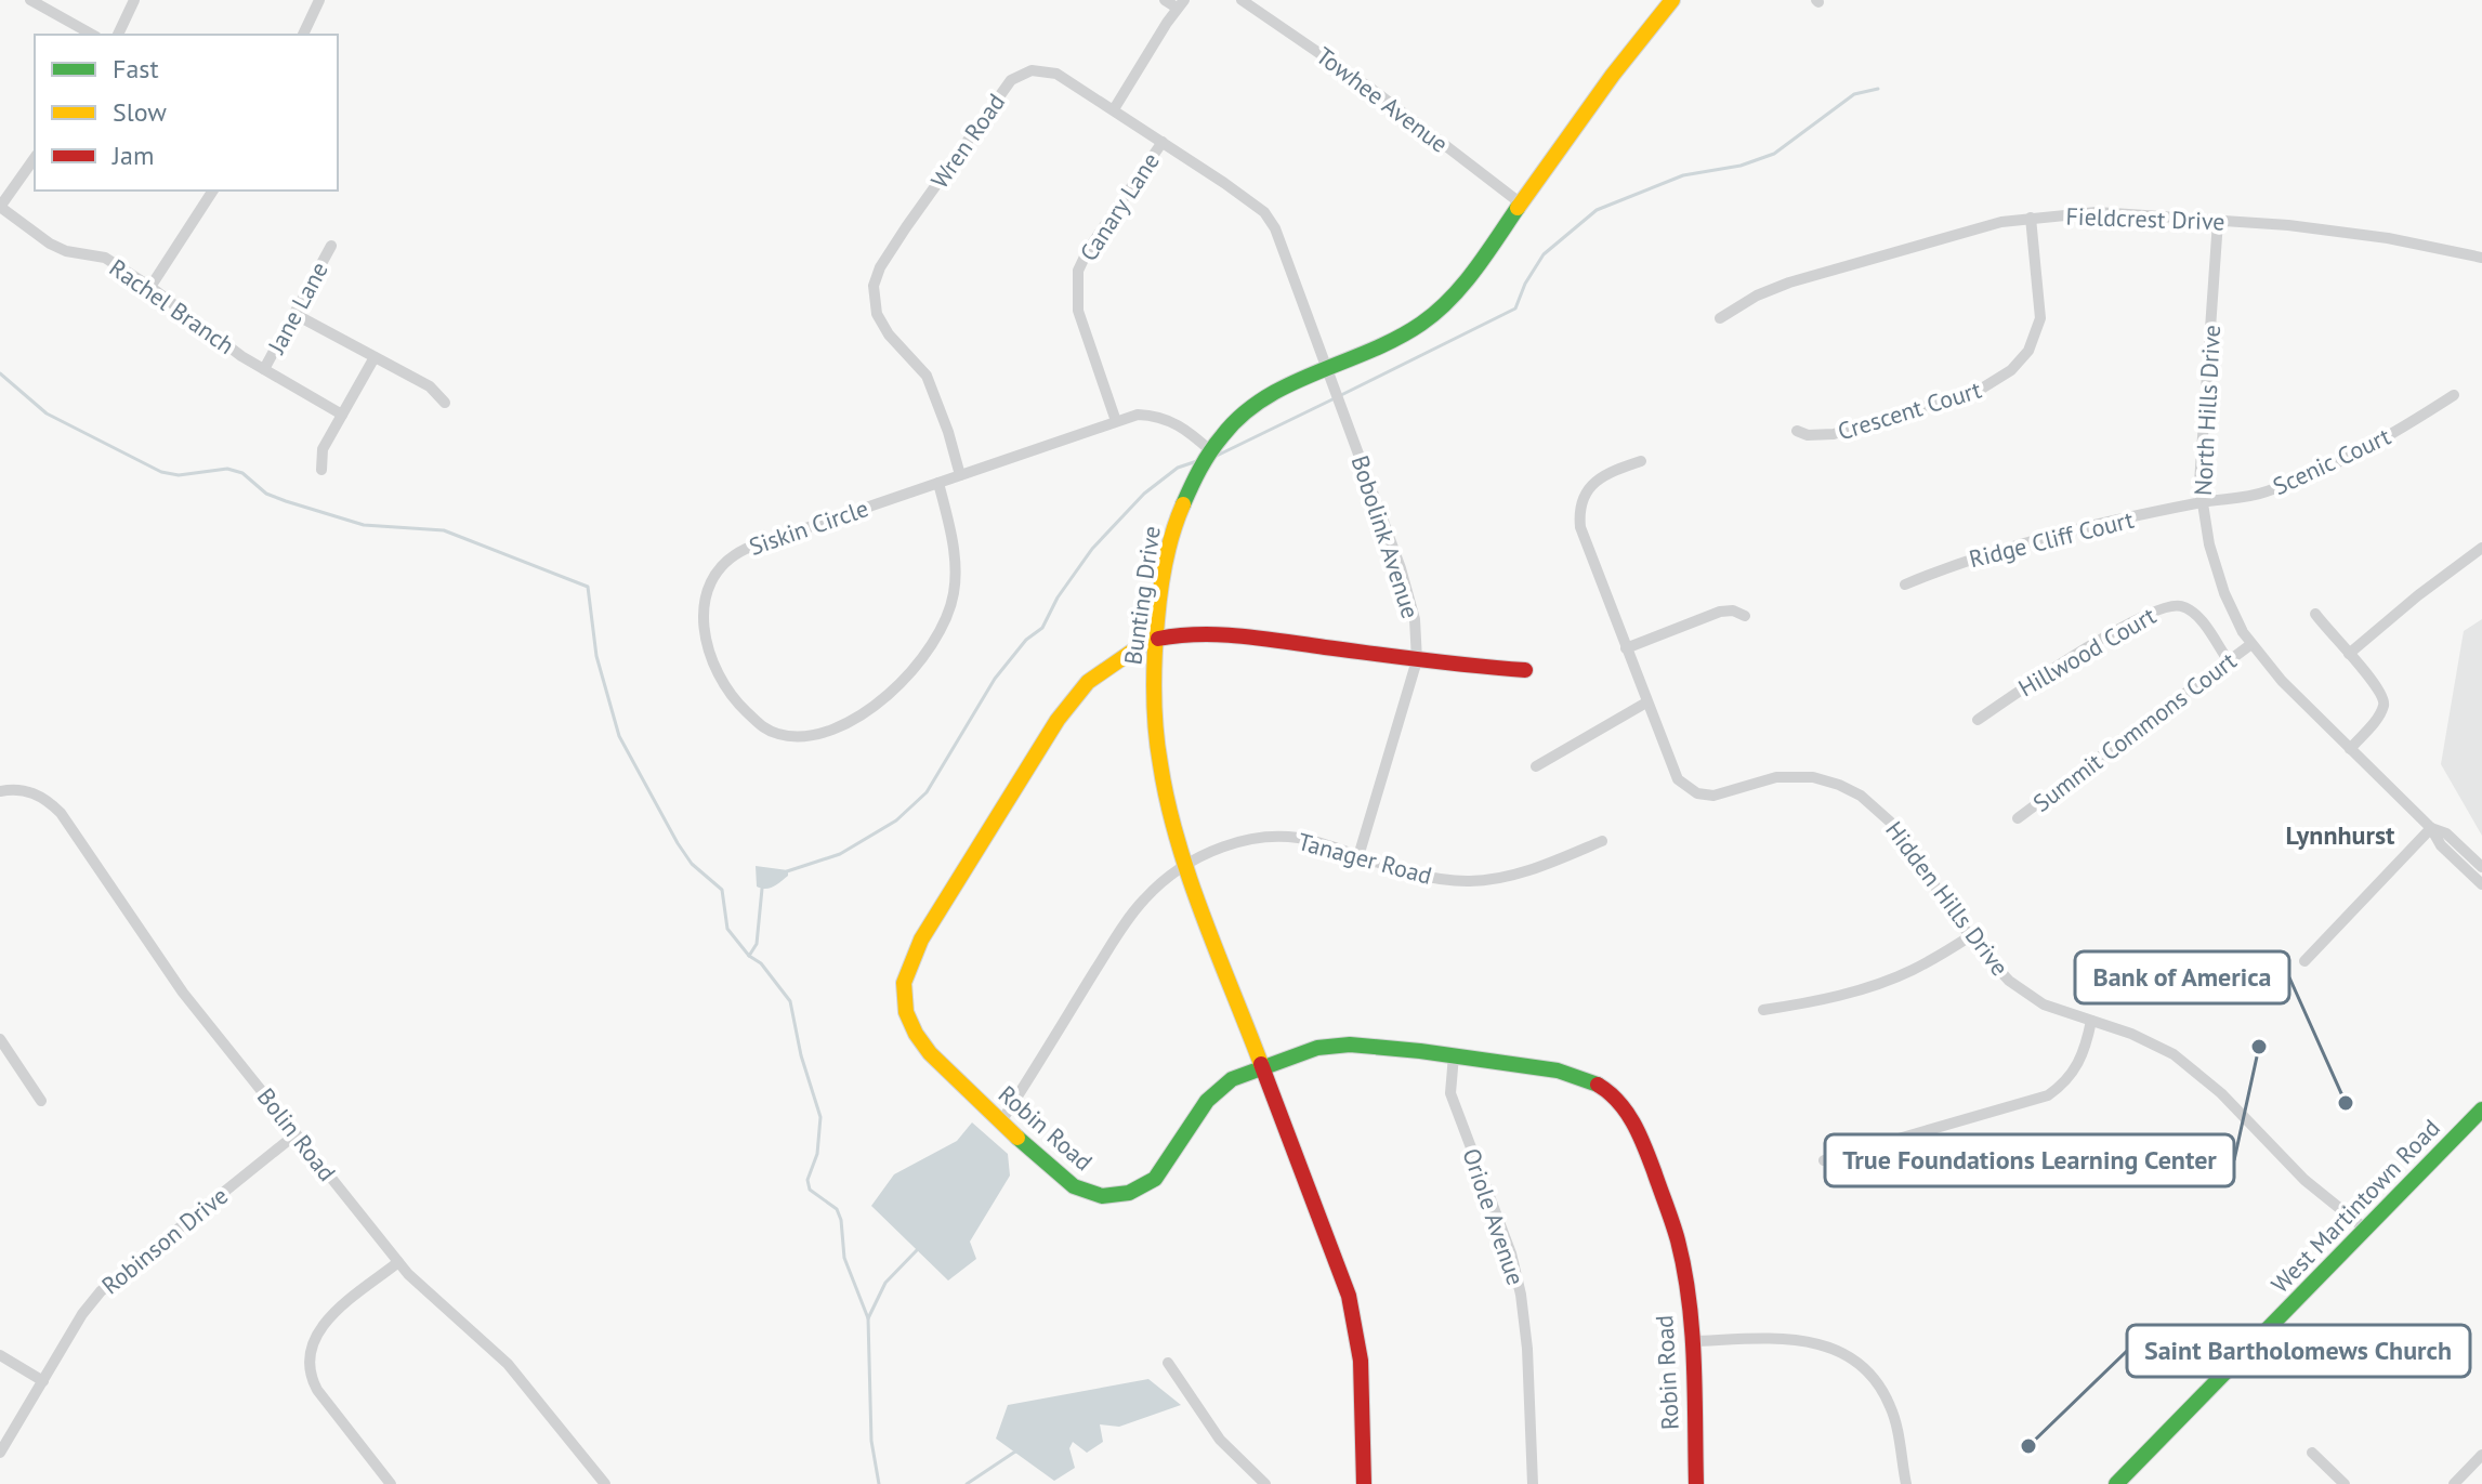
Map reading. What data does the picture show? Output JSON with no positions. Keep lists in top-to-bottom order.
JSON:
{
  "streets": {
    "street": [
      "Towhee Avenue",
      "Wren Road",
      "Canary Lane",
      "Fieldcrest Drive",
      "Rachel Branch",
      "Jane Lane",
      "Crescent Court",
      "North Hills Drive",
      "Scenic Court",
      "Siskin Circle",
      "Bobolink Avenue",
      "Ridge Cliff Court",
      "Bunting Drive",
      "Hillwood Court",
      "Summit Commons Court",
      "Tanager Road",
      "Hidden Hills Drive",
      "Robin Road",
      "Bolin Road",
      "West Martintown Road",
      "Oriole Avenue",
      "Robinson Drive"
    ]
  },
  "crossings": [
    ["Towhee Avenue", "Bunting Drive"],
    ["Wren Road", "Canary Lane"],
    ["Wren Road", "Siskin Circle"],
    ["Wren Road", "Bobolink Avenue"],
    ["Wren Road", "Bunting Drive"],
    ["Canary Lane", "Siskin Circle"],
    ["Fieldcrest Drive", "Crescent Court"],
    ["Fieldcrest Drive", "North Hills Drive"],
    ["Rachel Branch", "Jane Lane"],
    ["North Hills Drive", "Scenic Court"],
    ["North Hills Drive", "Ridge Cliff Court"],
    ["North Hills Drive", "Summit Commons Court"],
    ["Scenic Court", "Ridge Cliff Court"],
    ["Siskin Circle", "Bunting Drive"],
    ["Bobolink Avenue", "Bunting Drive"],
    ["Bobolink Avenue", "Tanager Road"],
    ["Bobolink Avenue", "Robin Road"],
    ["Bunting Drive", "Tanager Road"],
    ["Bunting Drive", "Robin Road"],
    ["Hillwood Court", "Summit Commons Court"],
    ["Tanager Road", "Robin Road"],
    ["Hidden Hills Drive", "West Martintown Road"],
    ["Robin Road", "Oriole Avenue"],
    ["Bolin Road", "Robinson Drive"]
  ],
  "districts": ["Lynnhurst"],
  "places": ["True Foundations Learning Center", "Bank of America", "Saint Bartholomews Church"],
  "legend": ["Fast", "Slow", "Jam"]
}
